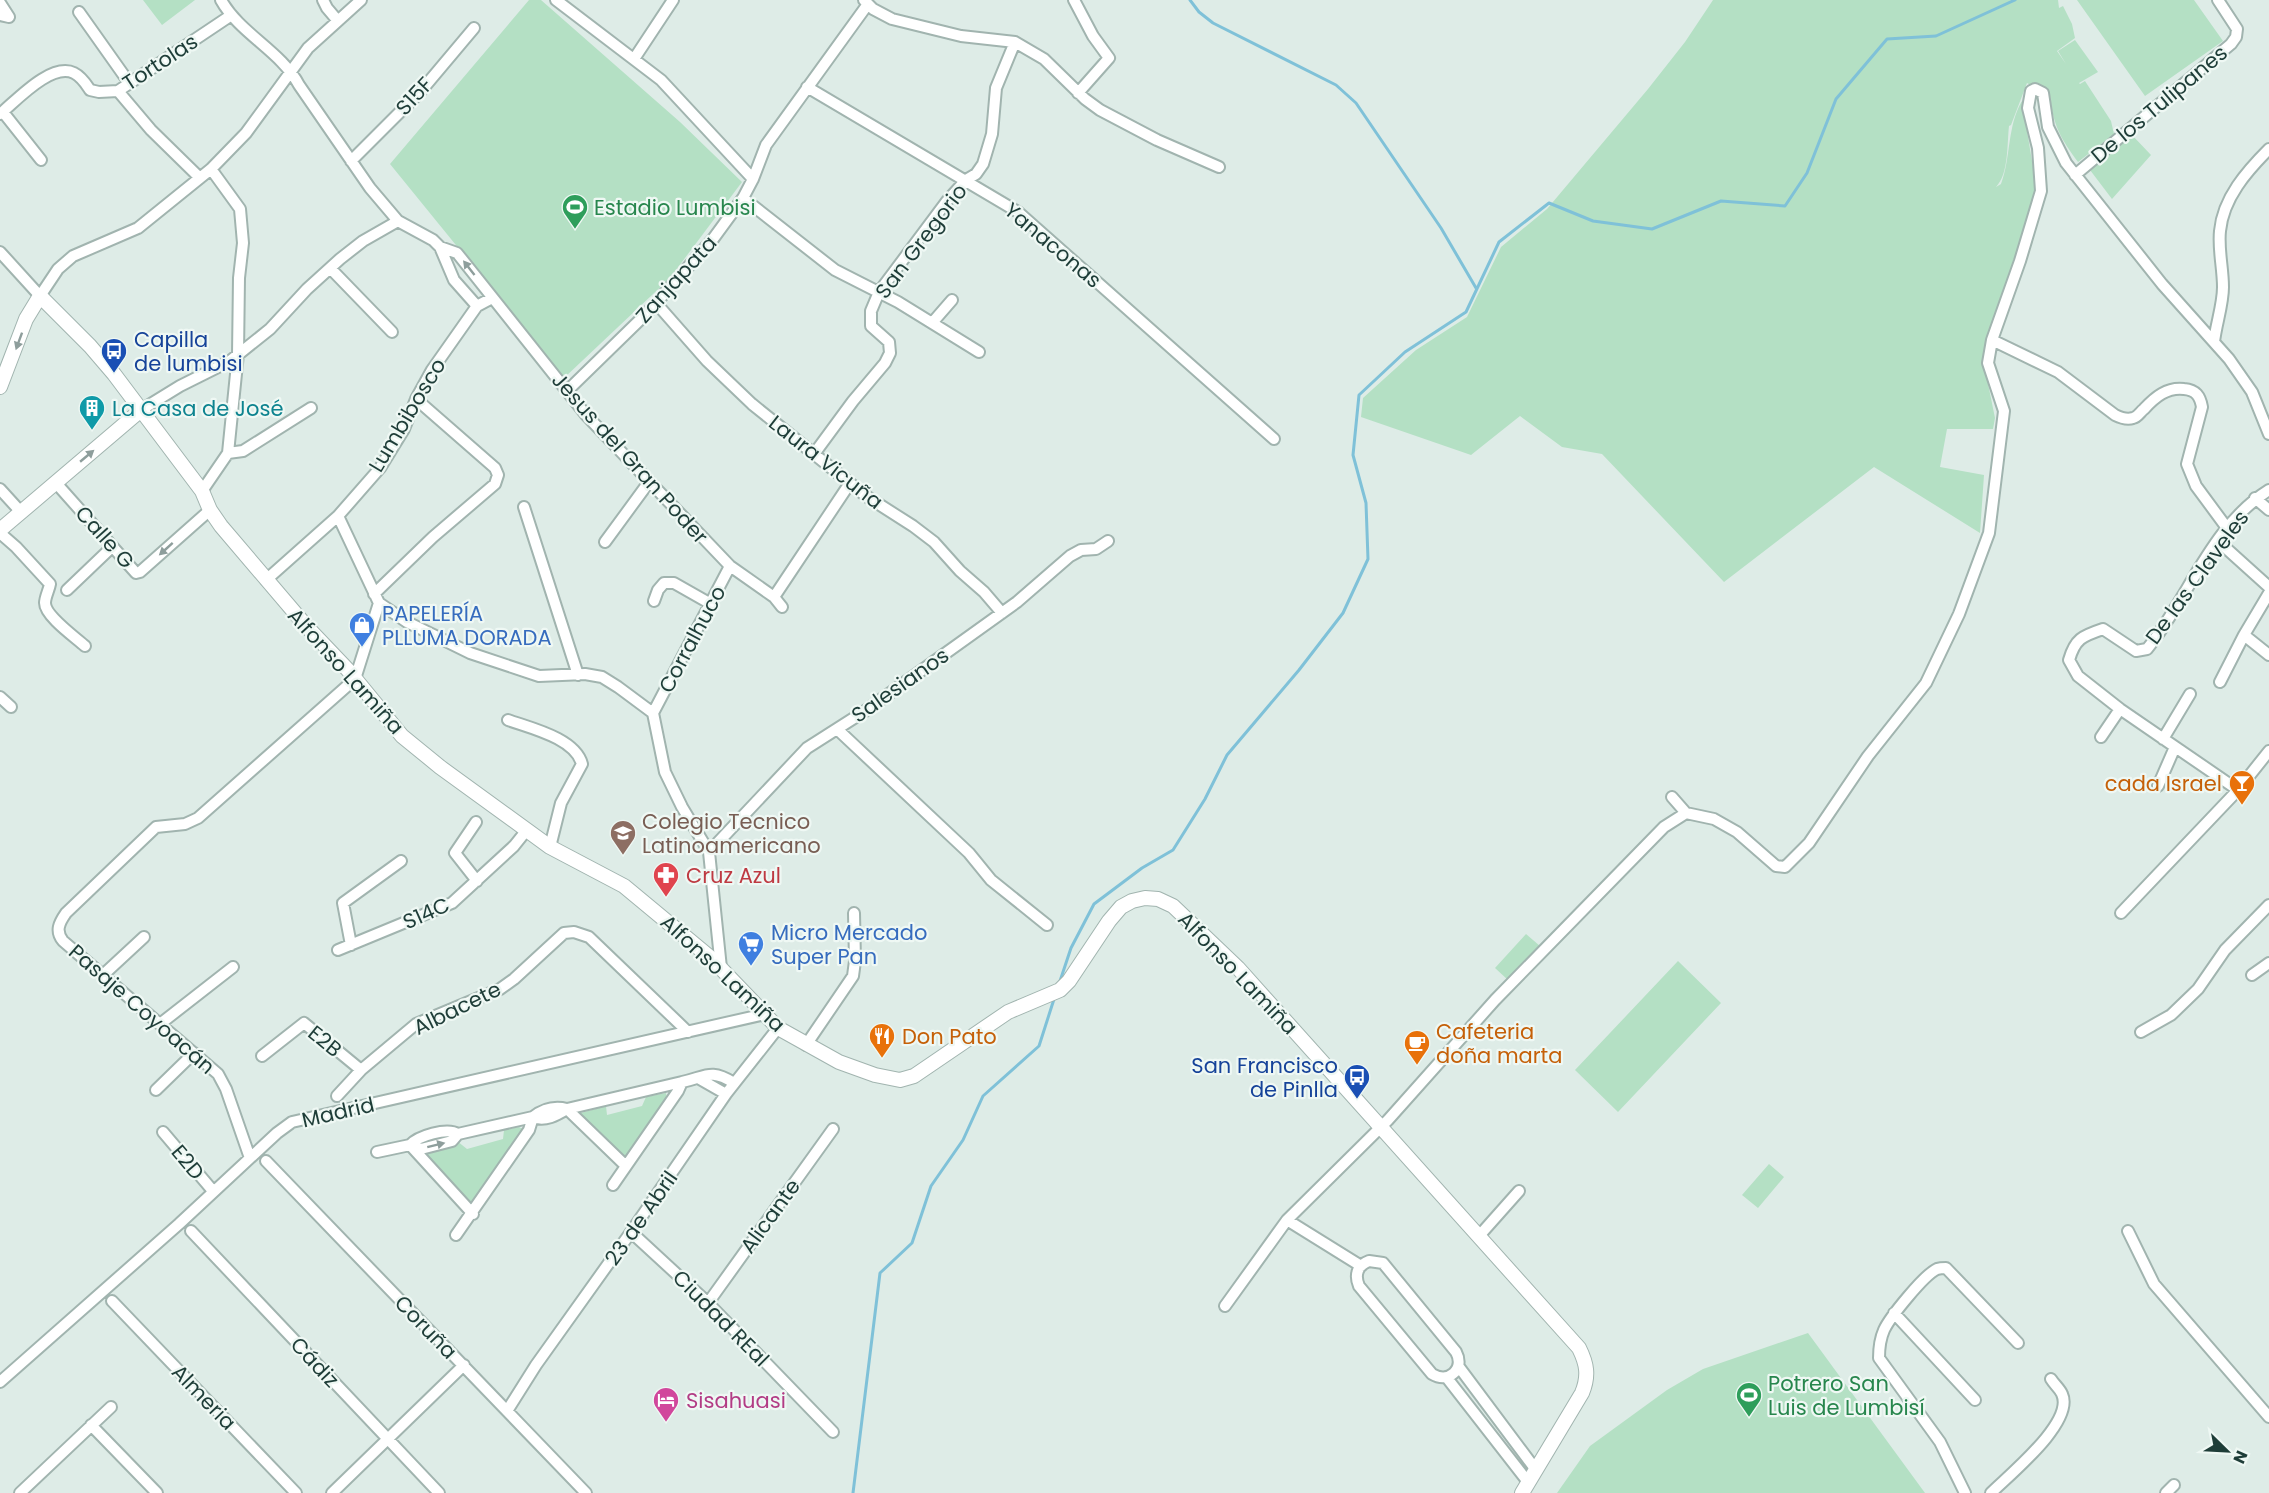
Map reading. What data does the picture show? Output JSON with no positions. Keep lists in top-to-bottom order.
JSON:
{
  "streets": {
    "street": [
      "Tortolas",
      "S15F",
      "De los Tulipanes",
      "San Gregorio",
      "Yanaconas",
      "Zanjapata",
      "Lumbibosco",
      "Jesus del Gran Poder",
      "Laura Vicuña",
      "Calle G",
      "De las Claveles",
      "Corralhuco",
      "Alfonso Lamiña",
      "Salesianos",
      "S14C",
      "Albacete",
      "Pasaje Coyoacán",
      "E2B",
      "Madrid",
      "E2D",
      "Alicante",
      "23 de Abril",
      "Ciudad REal",
      "Coruña",
      "Cádiz",
      "Almeria"
    ]
  },
  "crossings": [
    ["Tortolas", "Jesus del Gran Poder"],
    ["S15F", "Jesus del Gran Poder"],
    ["San Gregorio", "Yanaconas"],
    ["San Gregorio", "Laura Vicuña"],
    ["Yanaconas", "Zanjapata"],
    ["Zanjapata", "Jesus del Gran Poder"],
    ["Zanjapata", "Laura Vicuña"],
    ["Lumbibosco", "Jesus del Gran Poder"],
    ["Lumbibosco", "Alfonso Lamiña"],
    ["Jesus del Gran Poder", "Corralhuco"],
    ["Laura Vicuña", "Salesianos"],
    ["Calle G", "Alfonso Lamiña"],
    ["Alfonso Lamiña", "S14C"],
    ["Alfonso Lamiña", "Pasaje Coyoacán"],
    ["Alfonso Lamiña", "Madrid"],
    ["Alfonso Lamiña", "23 de Abril"],
    ["Albacete", "E2B"],
    ["Albacete", "Madrid"],
    ["Pasaje Coyoacán", "Madrid"],
    ["Madrid", "E2D"],
    ["Alicante", "Ciudad REal"],
    ["23 de Abril", "Ciudad REal"],
    ["23 de Abril", "Coruña"]
  ],
  "places": {
    "sports": ["Estadio Lumbisi", "Potrero San Luis de Lumbisí"],
    "bus stop": ["Capilla de lumbisi", "San Francisco de Pinlla"],
    "building": ["La Casa de José"],
    "shop": ["PAPELERÍA PLLUMA DORADA"],
    "bar": ["cada Israel"],
    "school or university": ["Colegio Tecnico Latinoamericano"],
    "pharmacy": ["Cruz Azul"],
    "supermarket": ["Micro Mercado Super Pan"],
    "restaurant": ["Don Pato"],
    "cafe": ["Cafeteria doña marta"],
    "hotel": ["Sisahuasi"]
  },
  "north": "bottom right"
}
